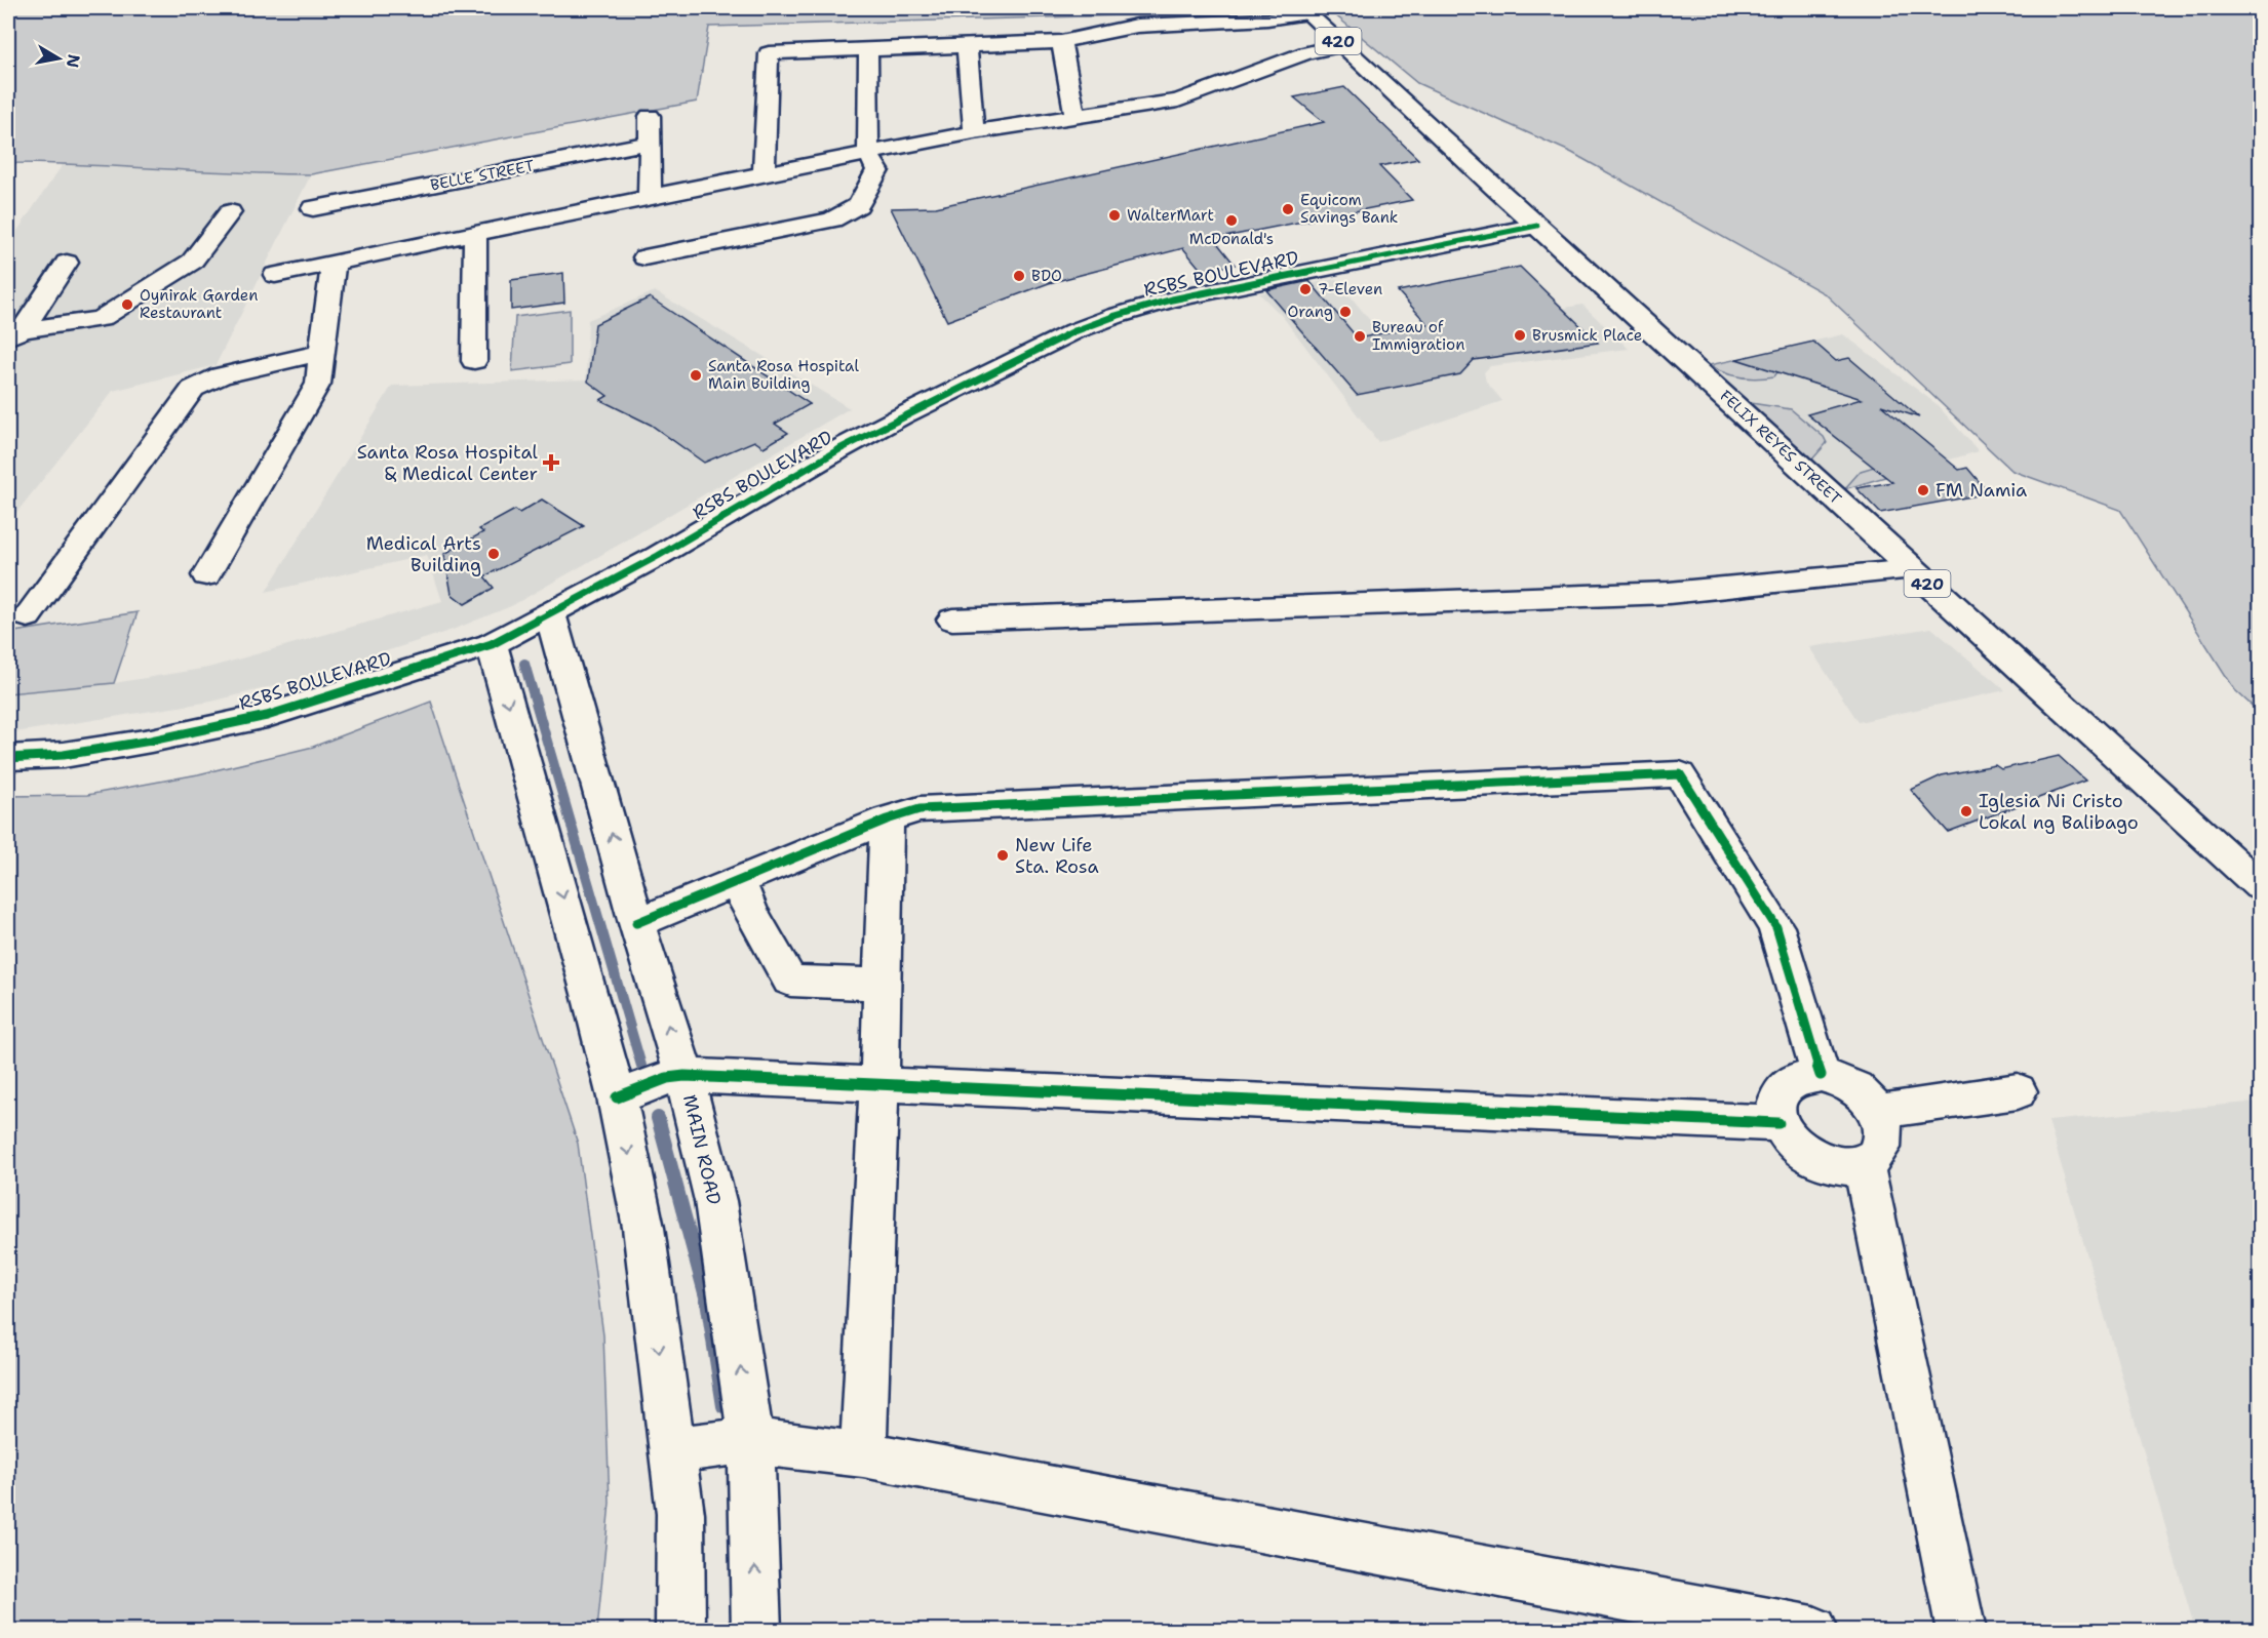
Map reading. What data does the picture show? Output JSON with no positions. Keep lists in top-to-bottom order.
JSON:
{
  "streets": {
    "street": [
      "420",
      "BELLE STREET",
      "RSBS BOULEVARD",
      "FELIX REYES STREET",
      "MAIN ROAD"
    ]
  },
  "crossings": [
    ["RSBS BOULEVARD", "FELIX REYES STREET"],
    ["RSBS BOULEVARD", "MAIN ROAD"]
  ],
  "places": {
    "other": [
      "Equicom Savings Bank",
      "WalterMart",
      "McDonald's",
      "BDO",
      "7-Eleven",
      "Oynirak Garden Restaurant",
      "Orang",
      "Brusmick Place",
      "Bureau of Immigration",
      "Santa Rosa Hospital Main Building",
      "FM Namia",
      "Medical Arts Building",
      "Iglesia Ni Cristo Lokal ng Balibago",
      "New Life Sta. Rosa"
    ],
    "health": ["Santa Rosa Hospital & Medical Center"]
  },
  "north": "right"
}
